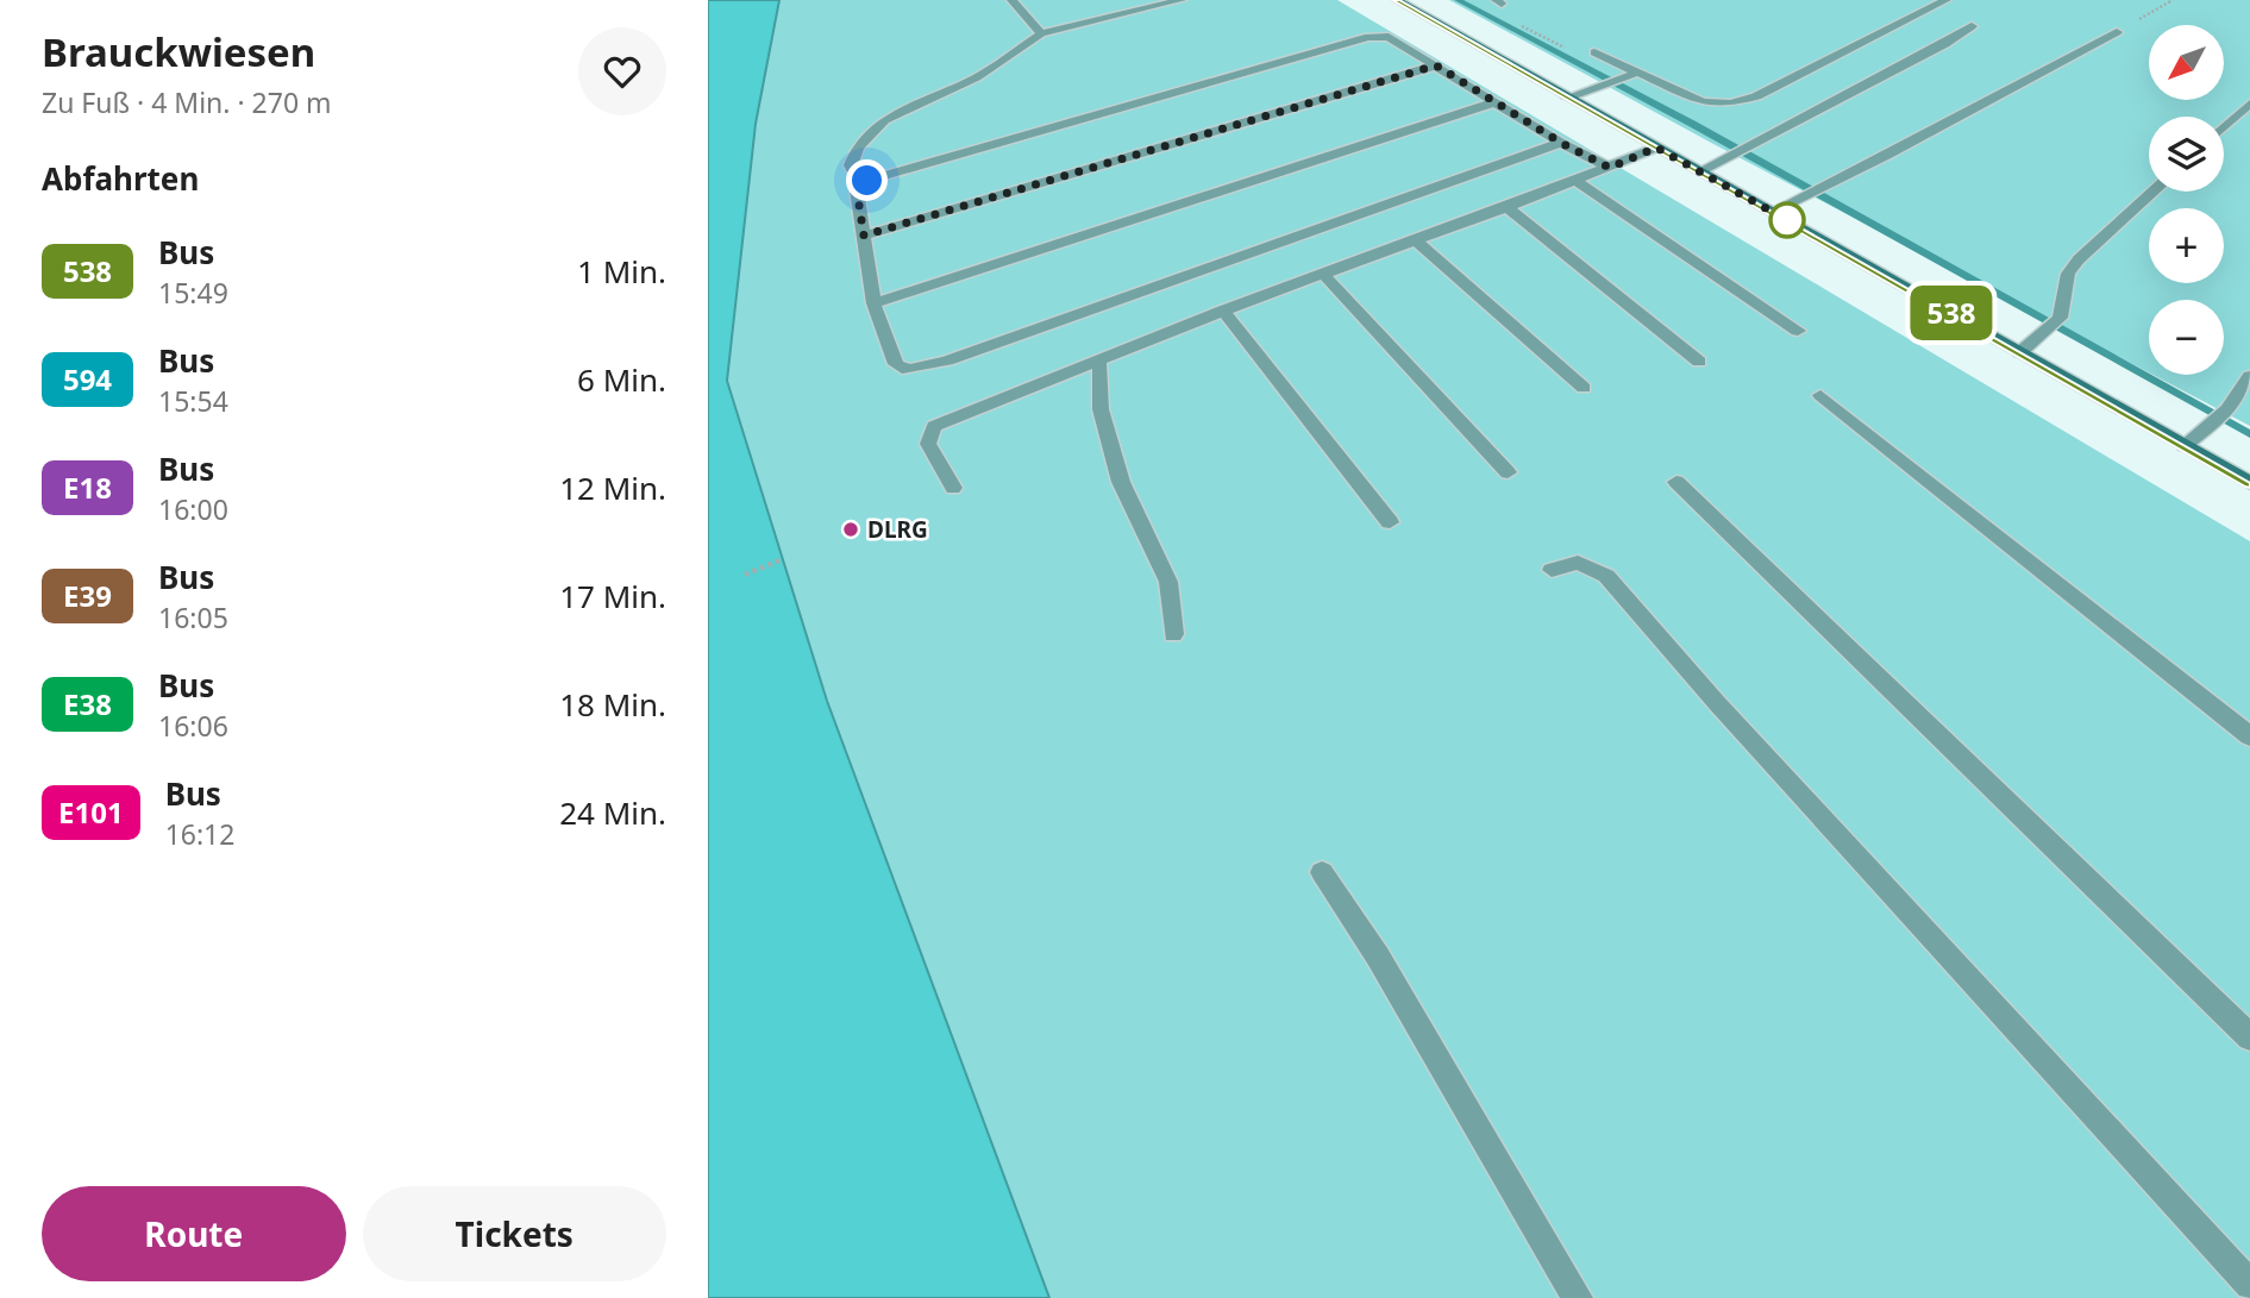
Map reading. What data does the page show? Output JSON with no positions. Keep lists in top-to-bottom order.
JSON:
{
  "places": ["DLRG"],
  "lines": ["bus line 538"],
  "north": "bottom left",
  "page": {
    "heading": [
      ["Brauckwiesen", "Zu Fuß · 4 Min. · 270 m"],
      "Abfahrten"
    ],
    "on_map": "538",
    "map_buttons": ["+", "−"],
    "list": [
      {
        "mark": "538",
        "name": "Bus",
        "note": "15:49",
        "value": "1 Min."
      },
      {
        "mark": "594",
        "name": "Bus",
        "note": "15:54",
        "value": "6 Min."
      },
      {
        "mark": "E18",
        "name": "Bus",
        "note": "16:00",
        "value": "12 Min."
      },
      {
        "mark": "E39",
        "name": "Bus",
        "note": "16:05",
        "value": "17 Min."
      },
      {
        "mark": "E38",
        "name": "Bus",
        "note": "16:06",
        "value": "18 Min."
      },
      {
        "mark": "E101",
        "name": "Bus",
        "note": "16:12",
        "value": "24 Min."
      }
    ],
    "buttons": ["Route", "Tickets"]
  }
}
